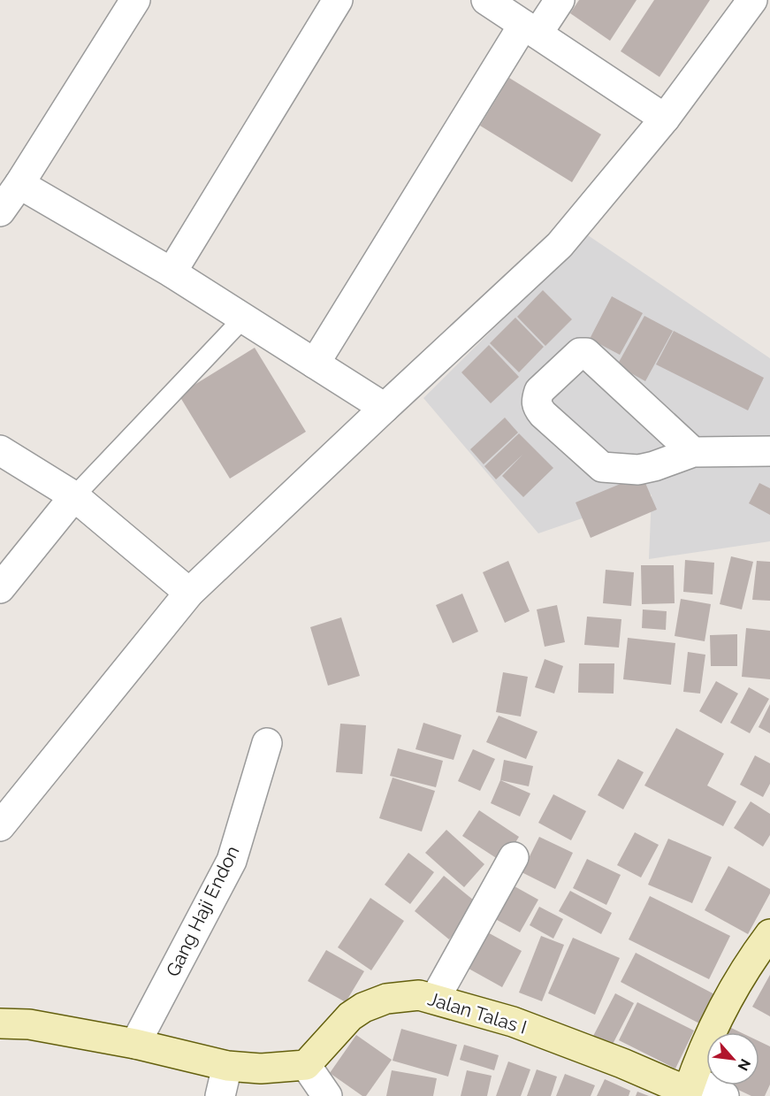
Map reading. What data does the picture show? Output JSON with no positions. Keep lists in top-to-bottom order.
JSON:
{
  "streets": {
    "street": ["Gang Haji Endon", "Jalan Talas I"]
  },
  "north": "bottom right"
}
